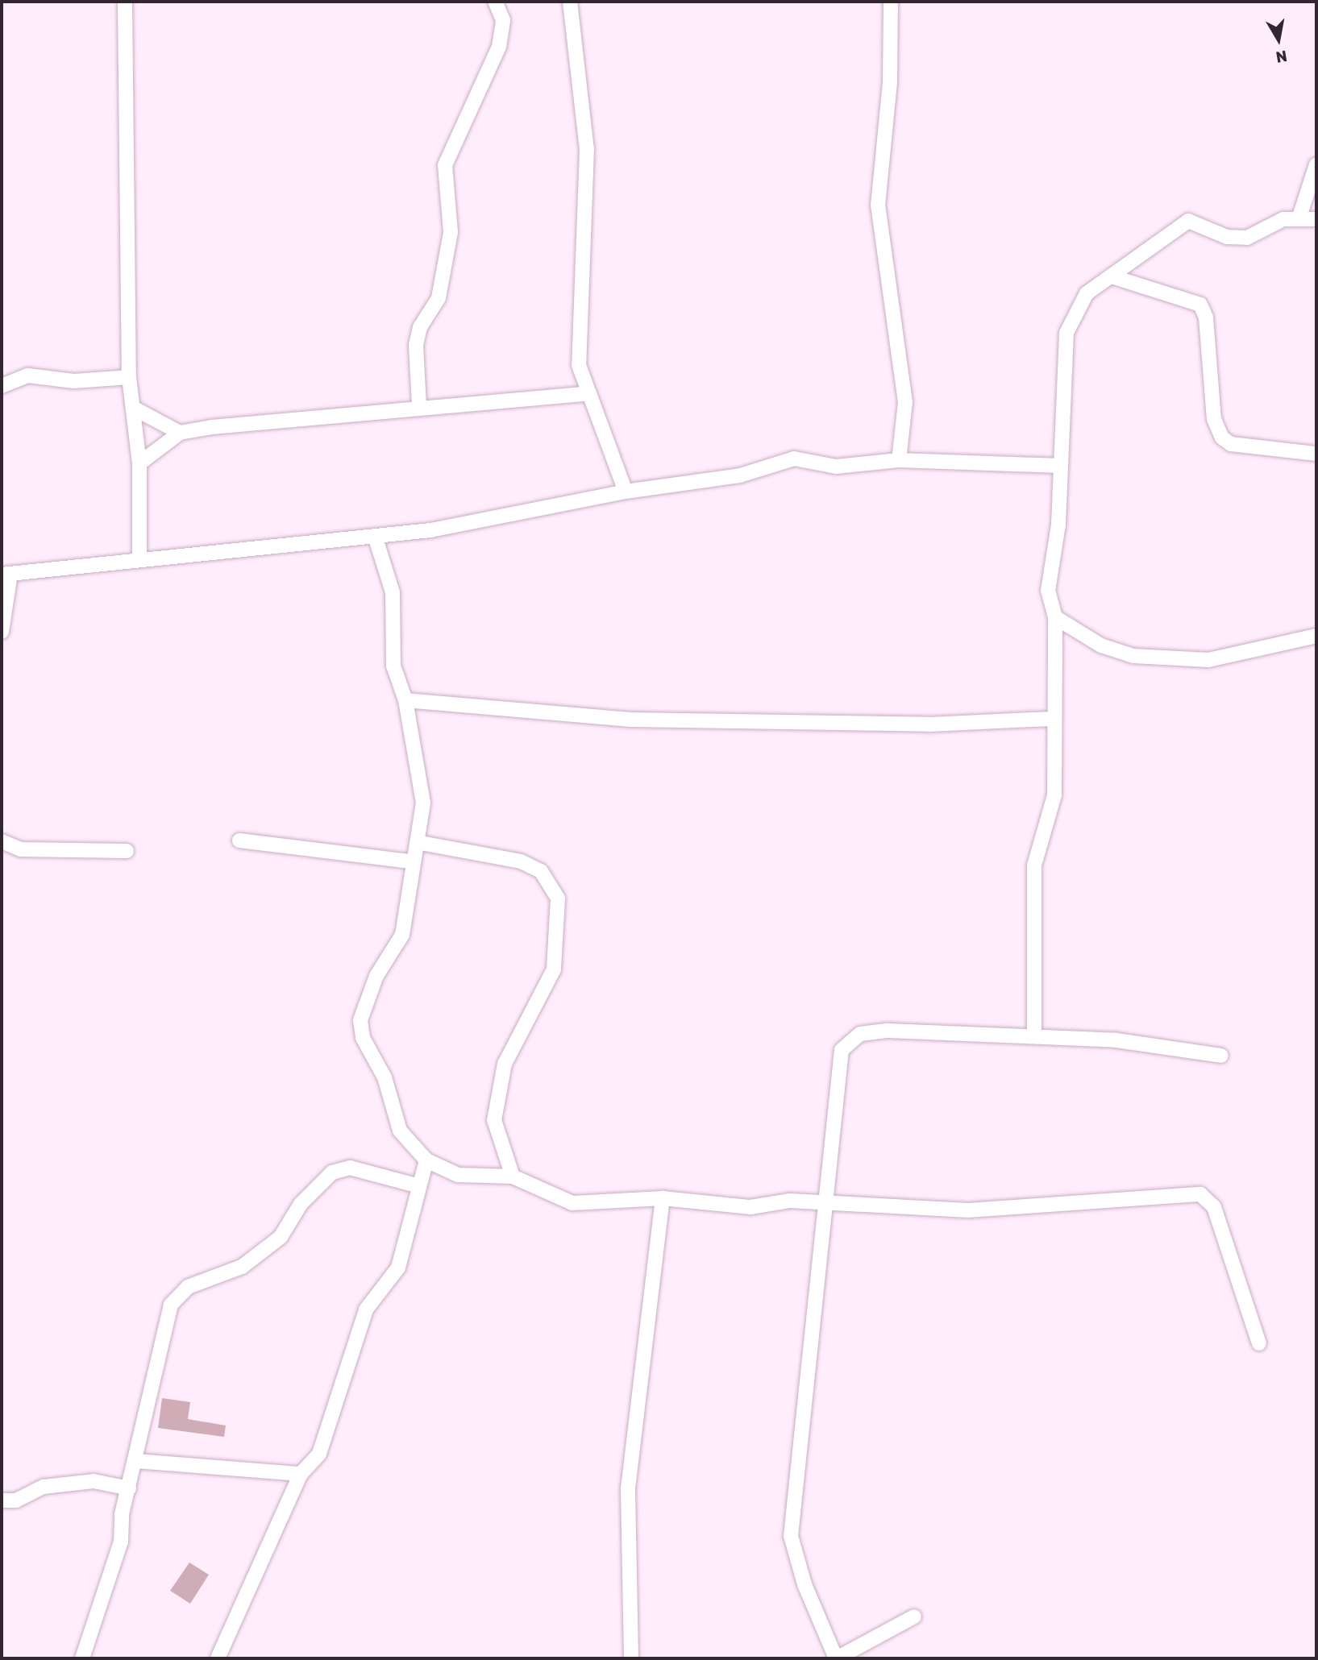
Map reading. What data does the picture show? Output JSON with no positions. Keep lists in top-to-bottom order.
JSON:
{
  "north": "bottom"
}
